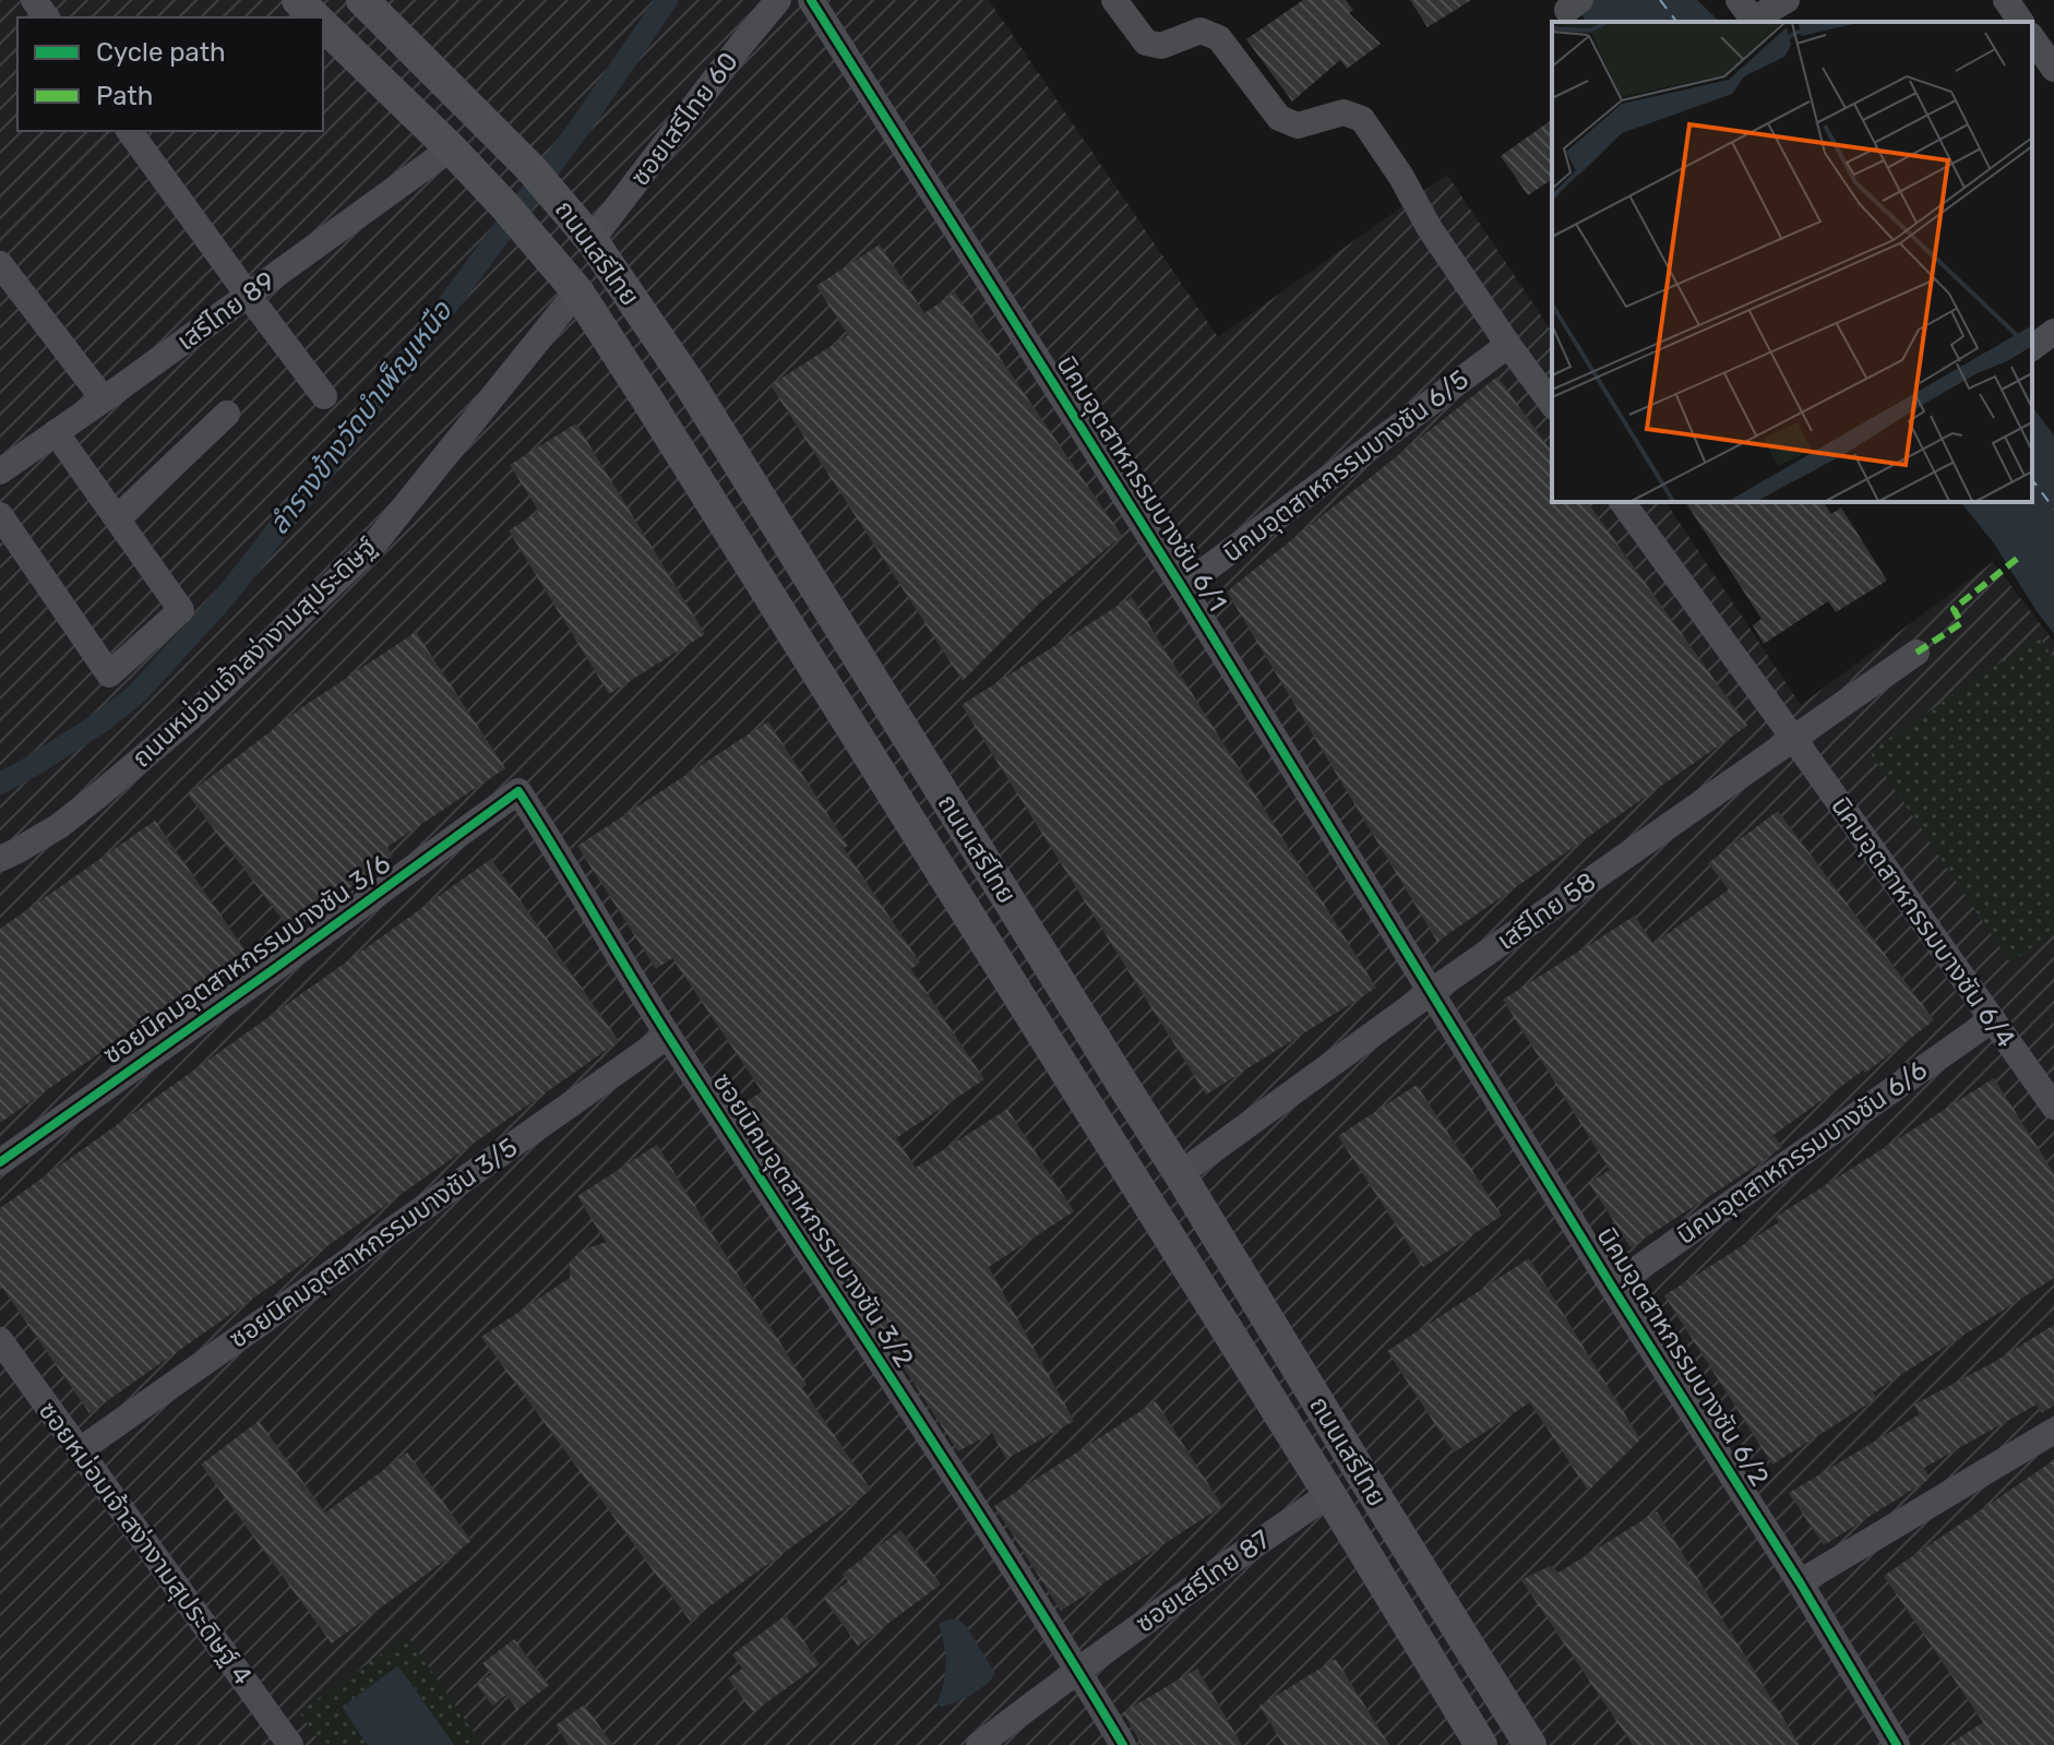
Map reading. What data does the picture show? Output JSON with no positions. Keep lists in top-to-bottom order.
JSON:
{
  "streets": {
    "main road": ["ถนนเสรีไทย"],
    "street": [
      "ซอยเสรีไทย 60",
      "เสรีไทย 89",
      "นิคมอุตสาหกรรมบางชัน 6/5",
      "นิคมอุตสาหกรรมบางชัน 6/1",
      "ถนนหม่อมเจ้าสง่างามสุประดิษฐ์",
      "เสรีไทย 58",
      "นิคมอุตสาหกรรมบางชัน 6/4",
      "ซอยนิคมอุตสาหกรรมบางชัน 3/6",
      "นิคมอุตสาหกรรมบางชัน 6/6",
      "ซอยนิคมอุตสาหกรรมบางชัน 3/2",
      "ซอยนิคมอุตสาหกรรมบางชัน 3/5",
      "นิคมอุตสาหกรรมบางชัน 6/2",
      "ซอยหม่อมเจ้าสง่างามสุประดิษฐ์ 4",
      "ซอยเสรีไทย 87"
    ]
  },
  "crossings": [
    ["ซอยเสรีไทย 60", "ถนนเสรีไทย"],
    ["ถนนเสรีไทย", "เสรีไทย 89"],
    ["ถนนเสรีไทย", "ถนนหม่อมเจ้าสง่างามสุประดิษฐ์"],
    ["ถนนเสรีไทย", "เสรีไทย 58"],
    ["ถนนเสรีไทย", "ซอยเสรีไทย 87"],
    ["นิคมอุตสาหกรรมบางชัน 6/5", "นิคมอุตสาหกรรมบางชัน 6/1"],
    ["นิคมอุตสาหกรรมบางชัน 6/1", "เสรีไทย 58"],
    ["นิคมอุตสาหกรรมบางชัน 6/1", "นิคมอุตสาหกรรมบางชัน 6/2"],
    ["เสรีไทย 58", "นิคมอุตสาหกรรมบางชัน 6/4"],
    ["เสรีไทย 58", "นิคมอุตสาหกรรมบางชัน 6/2"],
    ["นิคมอุตสาหกรรมบางชัน 6/4", "นิคมอุตสาหกรรมบางชัน 6/6"],
    ["ซอยนิคมอุตสาหกรรมบางชัน 3/6", "ซอยนิคมอุตสาหกรรมบางชัน 3/2"],
    ["นิคมอุตสาหกรรมบางชัน 6/6", "นิคมอุตสาหกรรมบางชัน 6/2"],
    ["ซอยนิคมอุตสาหกรรมบางชัน 3/2", "ซอยนิคมอุตสาหกรรมบางชัน 3/5"],
    ["ซอยนิคมอุตสาหกรรมบางชัน 3/2", "ซอยเสรีไทย 87"],
    ["ซอยนิคมอุตสาหกรรมบางชัน 3/5", "ซอยหม่อมเจ้าสง่างามสุประดิษฐ์ 4"]
  ],
  "water": ["ลำรางข้างวัดบำเพ็ญเหนือ"],
  "legend": ["Cycle path", "Path"]
}
